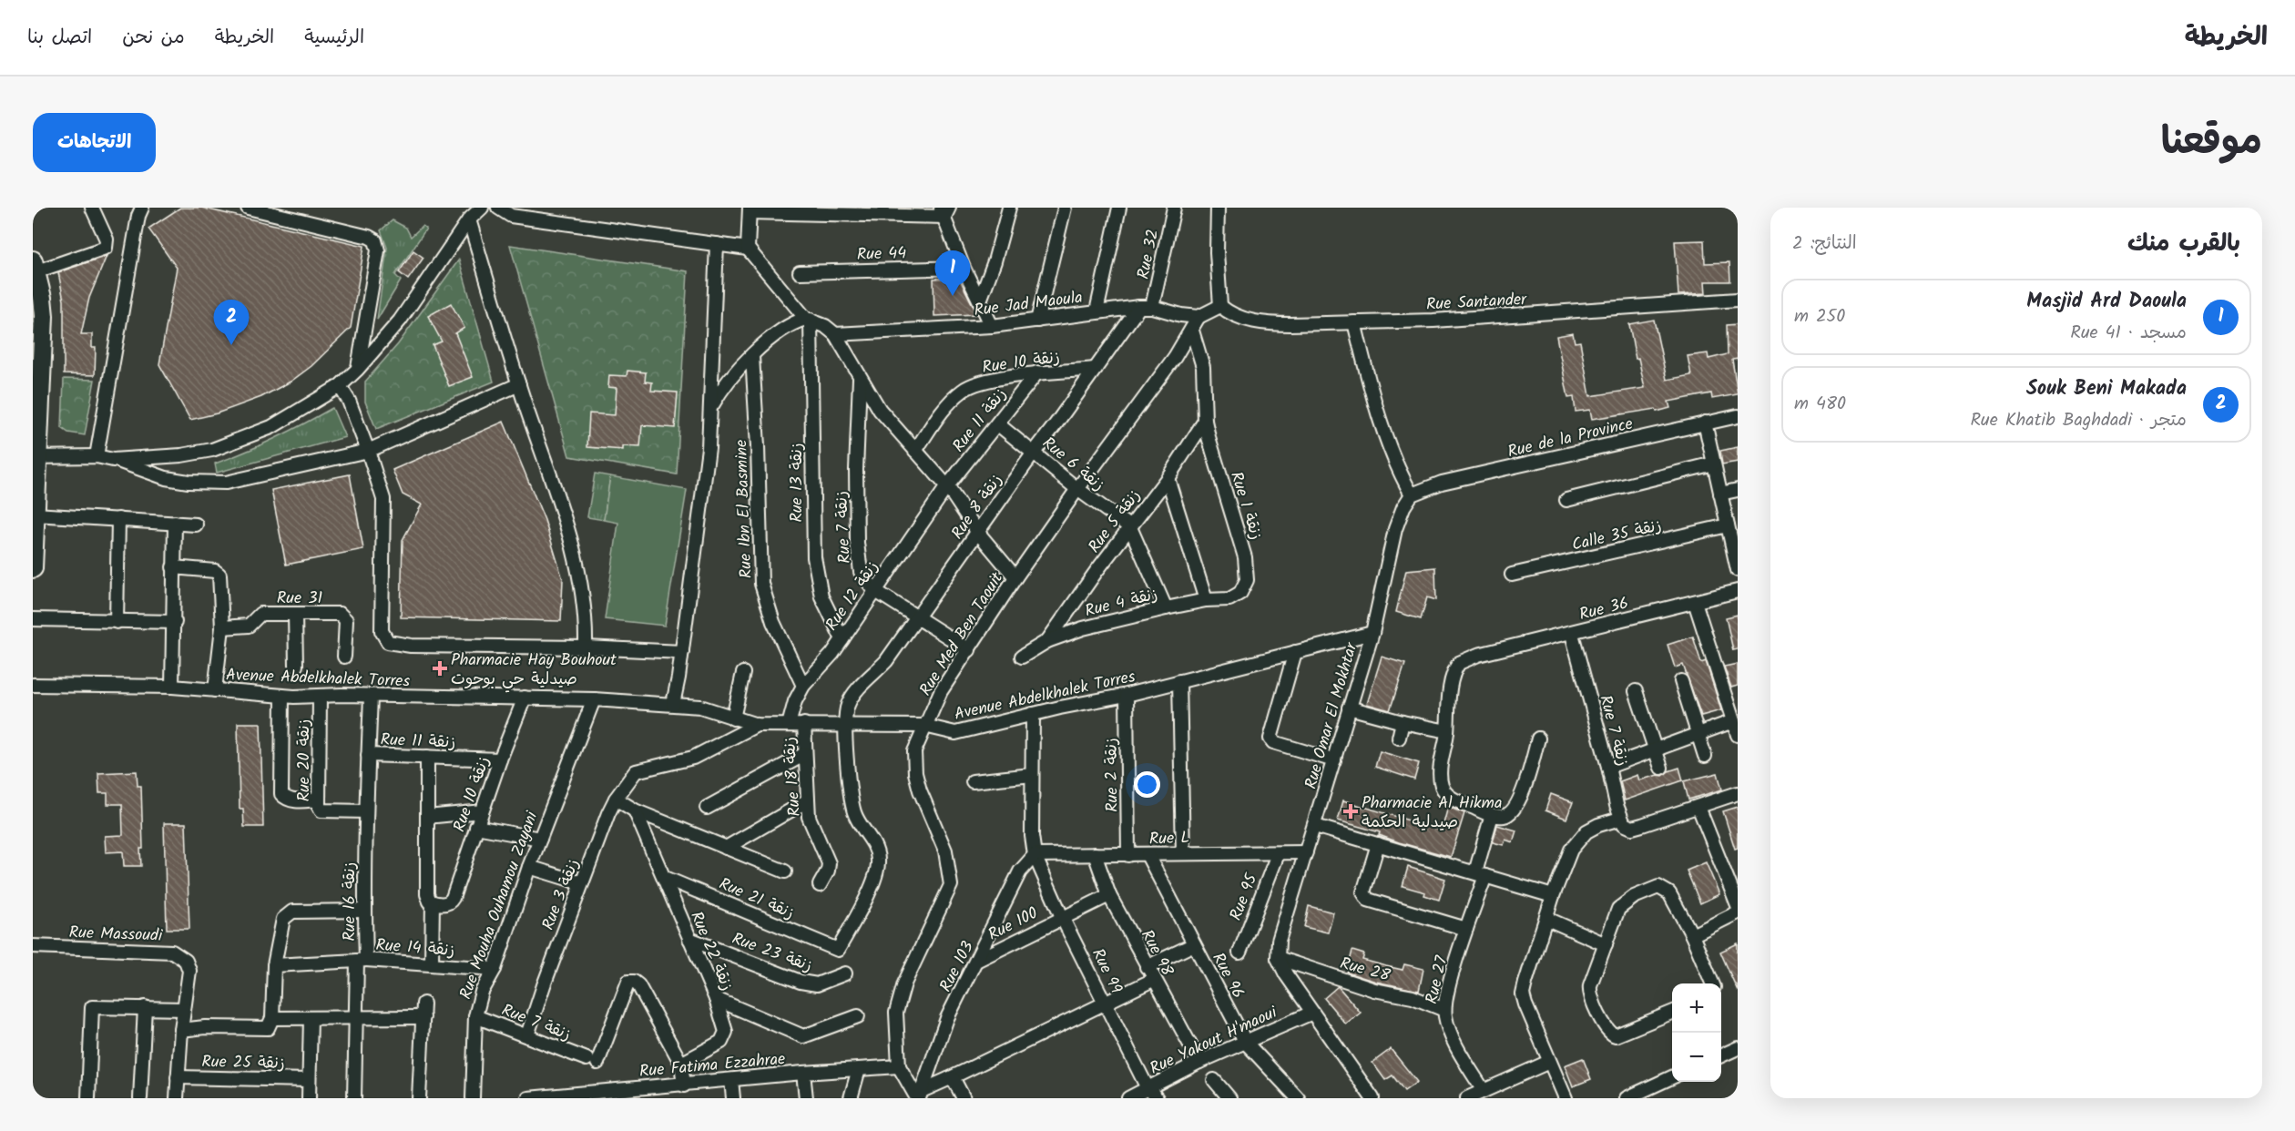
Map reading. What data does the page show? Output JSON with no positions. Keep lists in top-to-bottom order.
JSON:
{
  "streets": {
    "street": [
      "Rue 44",
      "Rue 32",
      "Rue Santander",
      "Rue Jad Maoula",
      "Rue 10 زنقة",
      "Rue 11 زنقة",
      "Rue de la Province",
      "Rue 6 زنقة",
      "Rue 13 زنقة",
      "Rue 1 زنقة",
      "Rue 8 زنقة",
      "Rue Ibn El Basmine",
      "Rue 5 زنقة",
      "Rue 7 زنقة",
      "Calle 35 زنقة",
      "Rue 12 زنقة",
      "Rue 31",
      "Rue 4 زنقة",
      "Rue 36",
      "Rue Med Ben Taouit",
      "Avenue Abdelkhalek Torres",
      "Rue Omar El Mokhtar",
      "Rue 20 زنقة",
      "Rue 2 زنقة",
      "Rue 18 زنقة",
      "Rue L",
      "Rue 3 زنقة",
      "Rue 95",
      "Rue 21 زنقة",
      "Rue 16 زنقة",
      "Rue Mouha Ouhamou Zayani",
      "Rue 100",
      "Rue Massoudi",
      "Rue 14 زنقة",
      "Rue 22 زنقة",
      "Rue 23 زنقة",
      "Rue 98",
      "Rue 103",
      "Rue 28",
      "Rue 99",
      "Rue 96",
      "Rue 27",
      "Rue Yakout H'maoui",
      "Rue 25 زنقة",
      "Rue Fatima Ezzahrae"
    ]
  },
  "crossings": [
    ["Rue 32", "Rue Jad Maoula"],
    ["Rue 32", "Rue 8 زنقة"],
    ["Rue Jad Maoula", "Rue 8 زنقة"],
    ["Rue Jad Maoula", "Rue Med Ben Taouit"],
    ["Rue 10 زنقة", "Rue 11 زنقة"],
    ["Rue 10 زنقة", "Rue 8 زنقة"],
    ["Rue 10 زنقة", "Avenue Abdelkhalek Torres"],
    ["Rue 11 زنقة", "Rue 6 زنقة"],
    ["Rue 11 زنقة", "Rue 12 زنقة"],
    ["Rue 11 زنقة", "Rue 16 زنقة"],
    ["Rue de la Province", "Rue Omar El Mokhtar"],
    ["Rue 6 زنقة", "Rue 8 زنقة"],
    ["Rue 6 زنقة", "Rue 5 زنقة"],
    ["Rue 6 زنقة", "Rue Med Ben Taouit"],
    ["Rue 13 زنقة", "Rue 12 زنقة"],
    ["Rue 1 زنقة", "Rue 5 زنقة"],
    ["Rue 1 زنقة", "Rue 4 زنقة"],
    ["Rue 1 زنقة", "Rue Med Ben Taouit"],
    ["Rue 8 زنقة", "Rue 7 زنقة"],
    ["Rue 8 زنقة", "Avenue Abdelkhalek Torres"],
    ["Rue 8 زنقة", "Rue 21 زنقة"],
    ["Rue Ibn El Basmine", "Rue 12 زنقة"],
    ["Rue 5 زنقة", "Rue 4 زنقة"],
    ["Rue 7 زنقة", "Rue 12 زنقة"],
    ["Rue 7 زنقة", "Rue 36"],
    ["Rue 7 زنقة", "Rue Med Ben Taouit"],
    ["Rue 7 زنقة", "Rue 3 زنقة"],
    ["Rue 7 زنقة", "Rue Mouha Ouhamou Zayani"],
    ["Rue 7 زنقة", "Rue 22 زنقة"],
    ["Rue 12 زنقة", "Avenue Abdelkhalek Torres"],
    ["Rue Med Ben Taouit", "Avenue Abdelkhalek Torres"],
    ["Rue Med Ben Taouit", "Rue 103"],
    ["Rue Med Ben Taouit", "Rue Fatima Ezzahrae"],
    ["Avenue Abdelkhalek Torres", "Rue Omar El Mokhtar"],
    ["Avenue Abdelkhalek Torres", "Rue 20 زنقة"],
    ["Avenue Abdelkhalek Torres", "Rue 2 زنقة"],
    ["Avenue Abdelkhalek Torres", "Rue 18 زنقة"],
    ["Avenue Abdelkhalek Torres", "Rue 3 زنقة"],
    ["Avenue Abdelkhalek Torres", "Rue 16 زنقة"],
    ["Avenue Abdelkhalek Torres", "Rue Mouha Ouhamou Zayani"],
    ["Avenue Abdelkhalek Torres", "Rue 99"],
    ["Rue Omar El Mokhtar", "Rue L"],
    ["Rue Omar El Mokhtar", "Rue 28"],
    ["Rue 20 زنقة", "Rue 16 زنقة"],
    ["Rue 2 زنقة", "Rue L"],
    ["Rue L", "Rue 95"],
    ["Rue L", "Rue 98"],
    ["Rue L", "Rue 103"],
    ["Rue L", "Rue 99"],
    ["Rue L", "Rue 96"],
    ["Rue 21 زنقة", "Rue 22 زنقة"],
    ["Rue 16 زنقة", "Rue 14 زنقة"],
    ["Rue Mouha Ouhamou Zayani", "Rue 14 زنقة"],
    ["Rue 100", "Rue 98"],
    ["Rue 100", "Rue 103"],
    ["Rue 100", "Rue 99"],
    ["Rue Massoudi", "Rue 25 زنقة"],
    ["Rue 22 زنقة", "Rue 23 زنقة"],
    ["Rue 98", "Rue Yakout H'maoui"],
    ["Rue 103", "Rue 99"],
    ["Rue 28", "Rue 27"],
    ["Rue 99", "Rue Yakout H'maoui"],
    ["Rue 96", "Rue Yakout H'maoui"]
  ],
  "places": {
    "health": ["Pharmacie Hay Bouhout صيدلية حي بوحوت", "Pharmacie Al Hikma صيدلية الحكمة"]
  },
  "page": {
    "header": "الخريطة",
    "nav": [
      "الرئيسية",
      "الخريطة",
      "من نحن",
      "اتصل بنا"
    ],
    "title": "موقعنا",
    "buttons": "الاتجاهات",
    "heading": ["بالقرب منك", "النتائج: 2"],
    "pins": ["1", "2"],
    "list": [
      {
        "mark": "1",
        "name": "Masjid Ard Daoula",
        "note": "مسجد · Rue 41",
        "value": "250 m"
      },
      {
        "mark": "2",
        "name": "Souk Beni Makada",
        "note": "متجر · Rue Khatib Baghdadi",
        "value": "480 m"
      }
    ],
    "map_buttons": ["+", "−"]
  }
}
